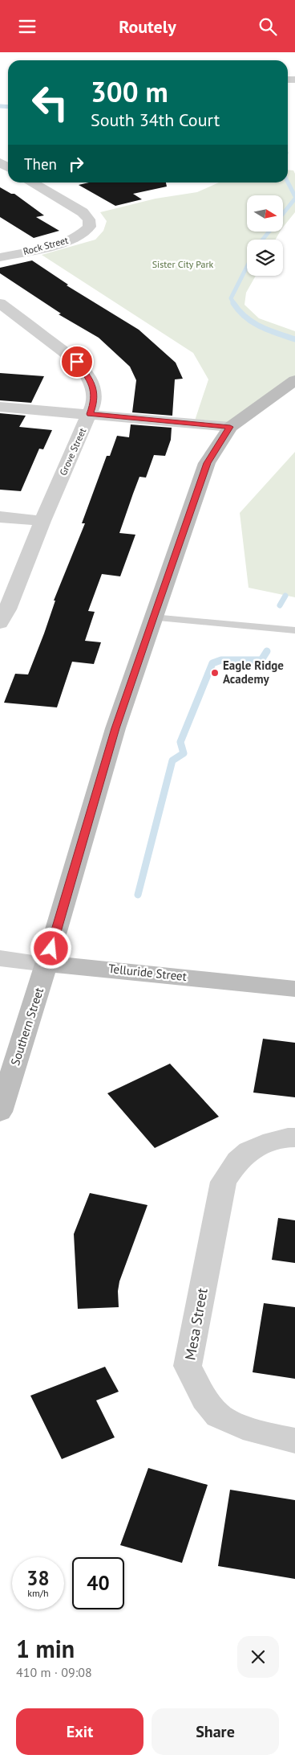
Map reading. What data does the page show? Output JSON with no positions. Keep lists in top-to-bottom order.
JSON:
{
  "streets": {
    "street": [
      "Rock Street",
      "Grove Street",
      "Telluride Street",
      "Southern Street",
      "Mesa Street"
    ]
  },
  "crossings": [
    ["Telluride Street", "Southern Street"]
  ],
  "parks": ["Sister City Park"],
  "places": ["Eagle Ridge Academy"],
  "north": "right",
  "page": {
    "header": "Routely",
    "turn": ["300 m", "South 34th Court"],
    "then": "Then",
    "speed": "38 km/h",
    "limit": "40",
    "heading": ["1 min", "410 m · 09:08"],
    "buttons": ["Exit", "Share"]
  }
}
